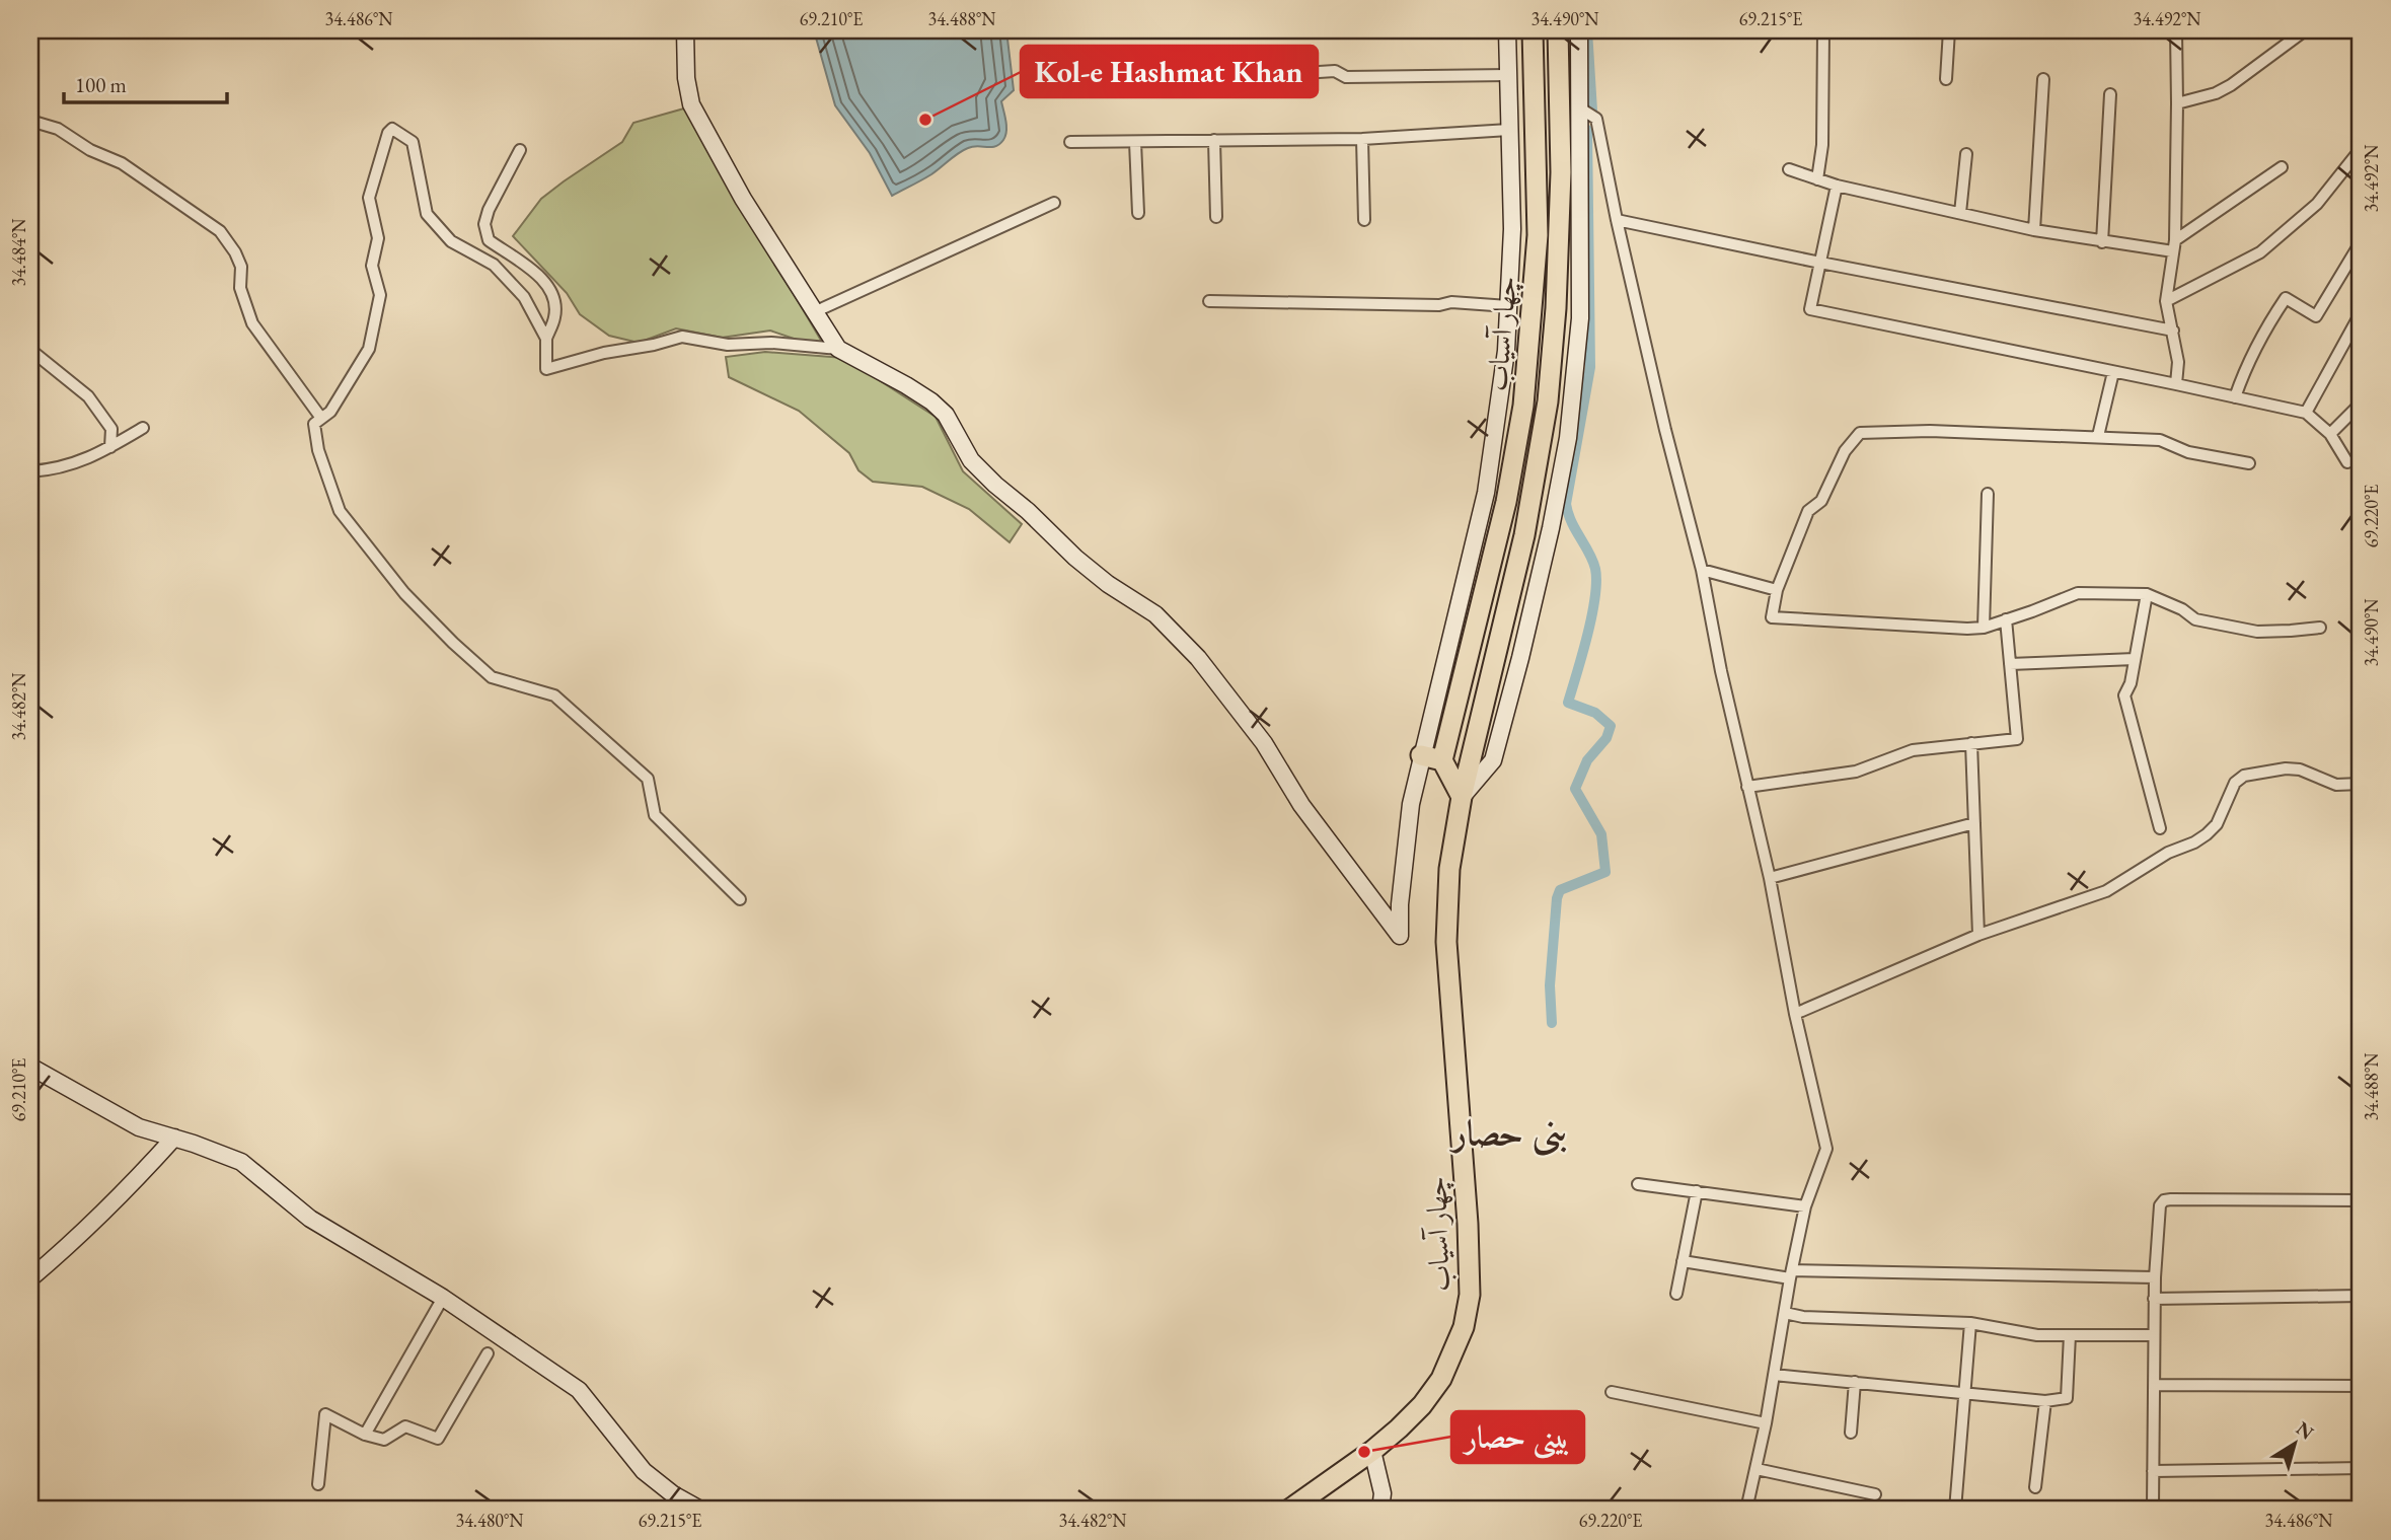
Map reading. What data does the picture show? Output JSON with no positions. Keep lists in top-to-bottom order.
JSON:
{
  "streets": {
    "highway": ["چهار آسیاب"]
  },
  "districts": ["بنی حصار"],
  "places": ["Kol-e Hashmat Khan", "بینی حصار"],
  "scale_bar": "100 m",
  "north": "top right",
  "coordinates": [
    "34.486°N",
    "69.210°E",
    "34.488°N",
    "34.490°N",
    "69.215°E",
    "34.492°N",
    "34.484°N",
    "69.220°E",
    "34.482°N",
    "34.480°N"
  ]
}
